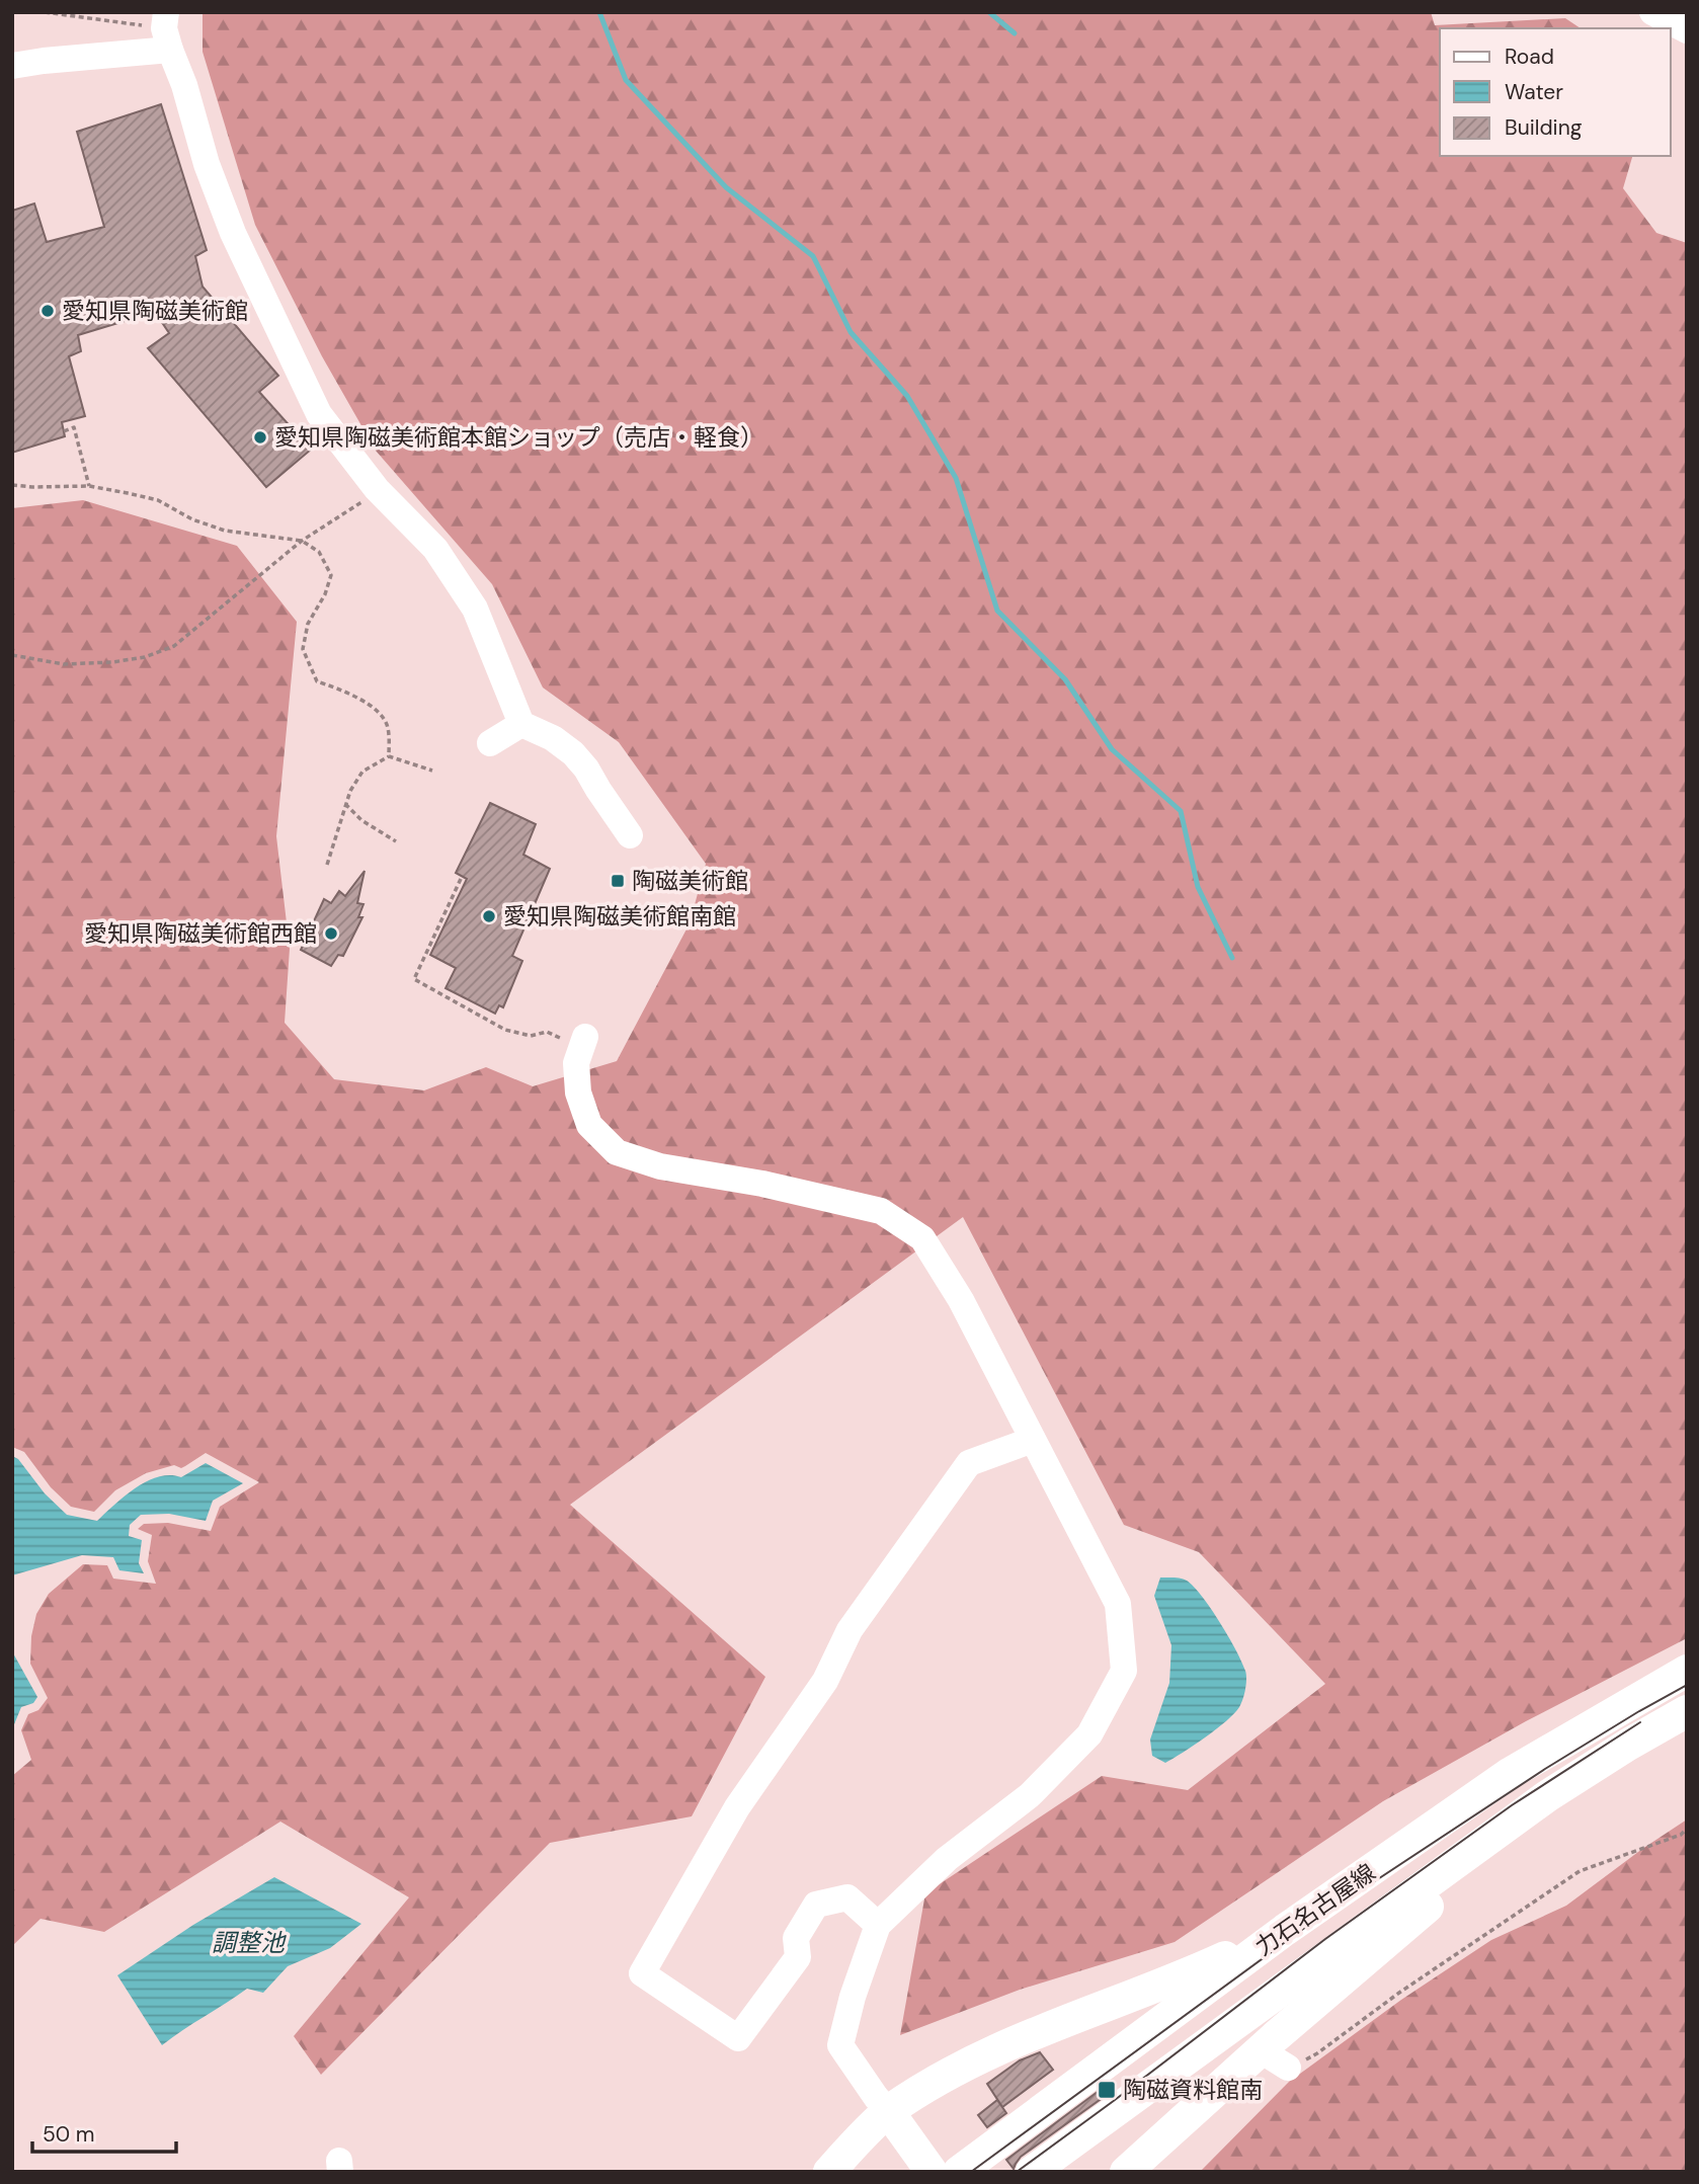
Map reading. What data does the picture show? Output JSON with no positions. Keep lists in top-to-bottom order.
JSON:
{
  "streets": {
    "main road": ["力石名古屋線"]
  },
  "water": ["調整池"],
  "places": {
    "other": [
      "愛知県陶磁美術館",
      "愛知県陶磁美術館本館ショップ（売店・軽食）",
      "愛知県陶磁美術館南館",
      "愛知県陶磁美術館西館"
    ],
    "transit": ["陶磁美術館", "陶磁資料館南"]
  },
  "legend": ["Road", "Water", "Building"],
  "scale_bar": "50 m"
}
